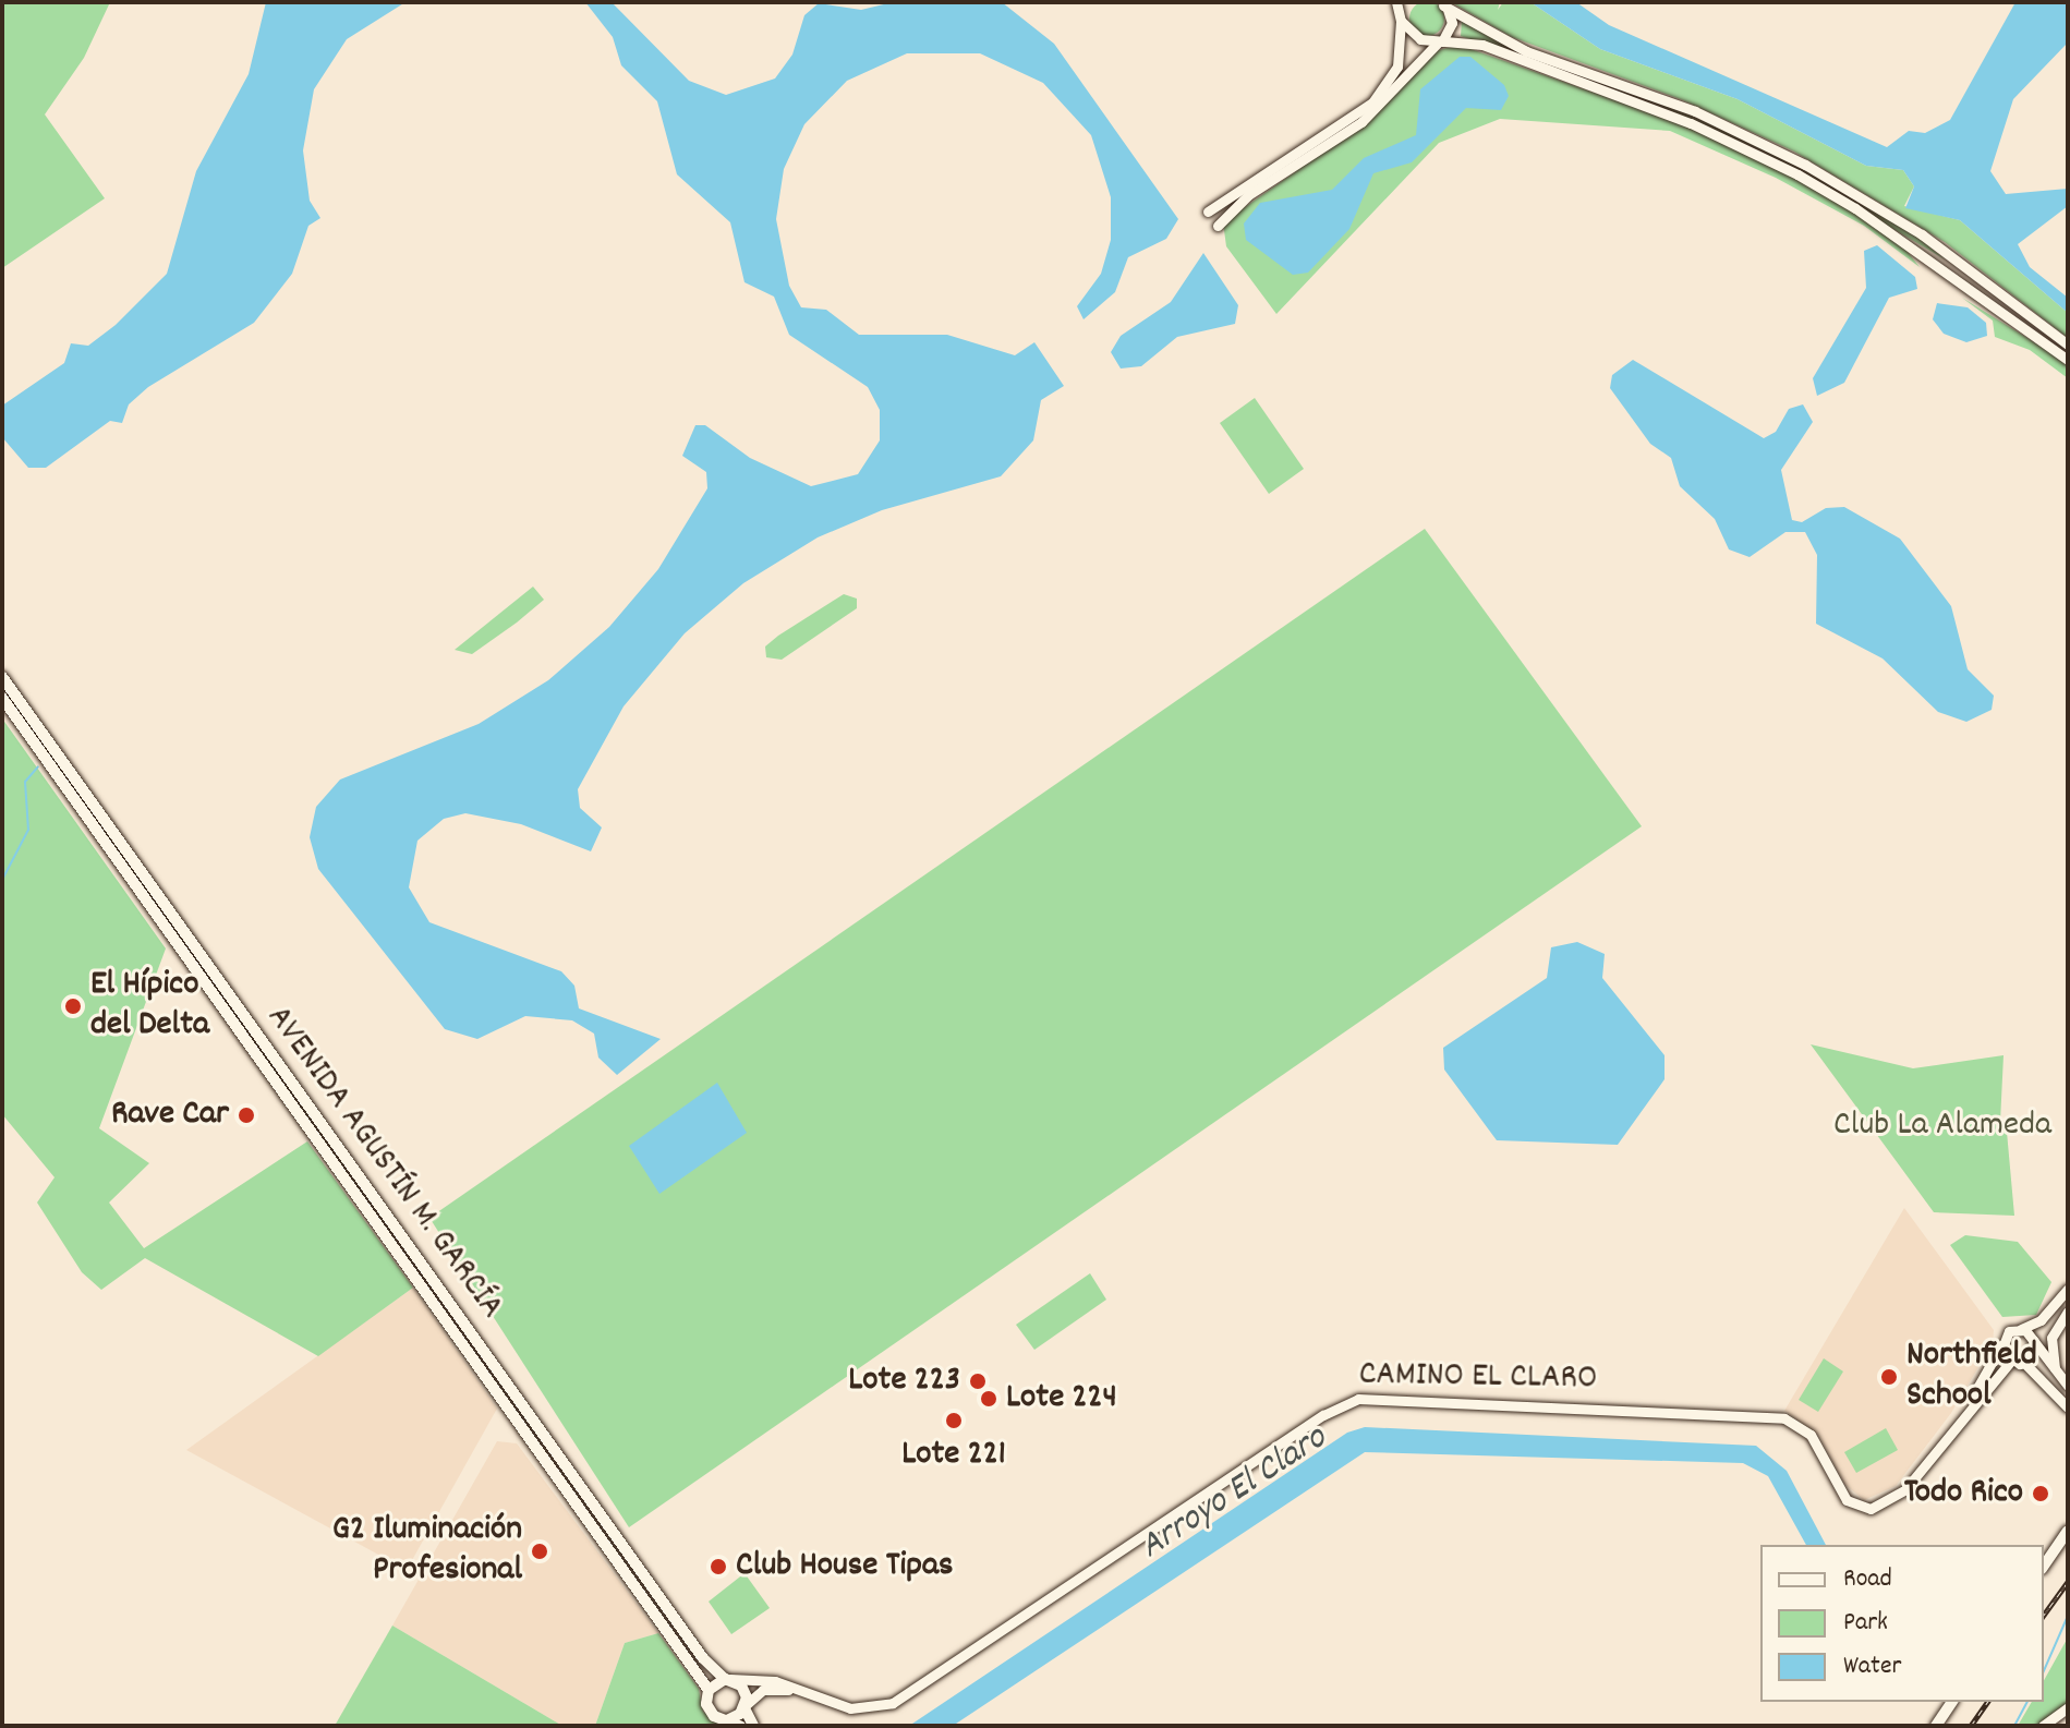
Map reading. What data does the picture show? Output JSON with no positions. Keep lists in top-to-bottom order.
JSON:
{
  "streets": {
    "main road": ["AVENIDA AGUSTÍN M. GARCÍA"],
    "street": ["CAMINO EL CLARO"]
  },
  "crossings": [
    ["AVENIDA AGUSTÍN M. GARCÍA", "CAMINO EL CLARO"]
  ],
  "water": ["Arroyo El Claro"],
  "parks": ["Club La Alameda"],
  "places": [
    "El Hípico del Delta",
    "Rave Car",
    "Northfield School",
    "Lote 223",
    "Lote 224",
    "Lote 221",
    "Todo Rico",
    "G2 Iluminación Profesional",
    "Club House Tipas"
  ],
  "legend": ["Road", "Park", "Water"]
}
